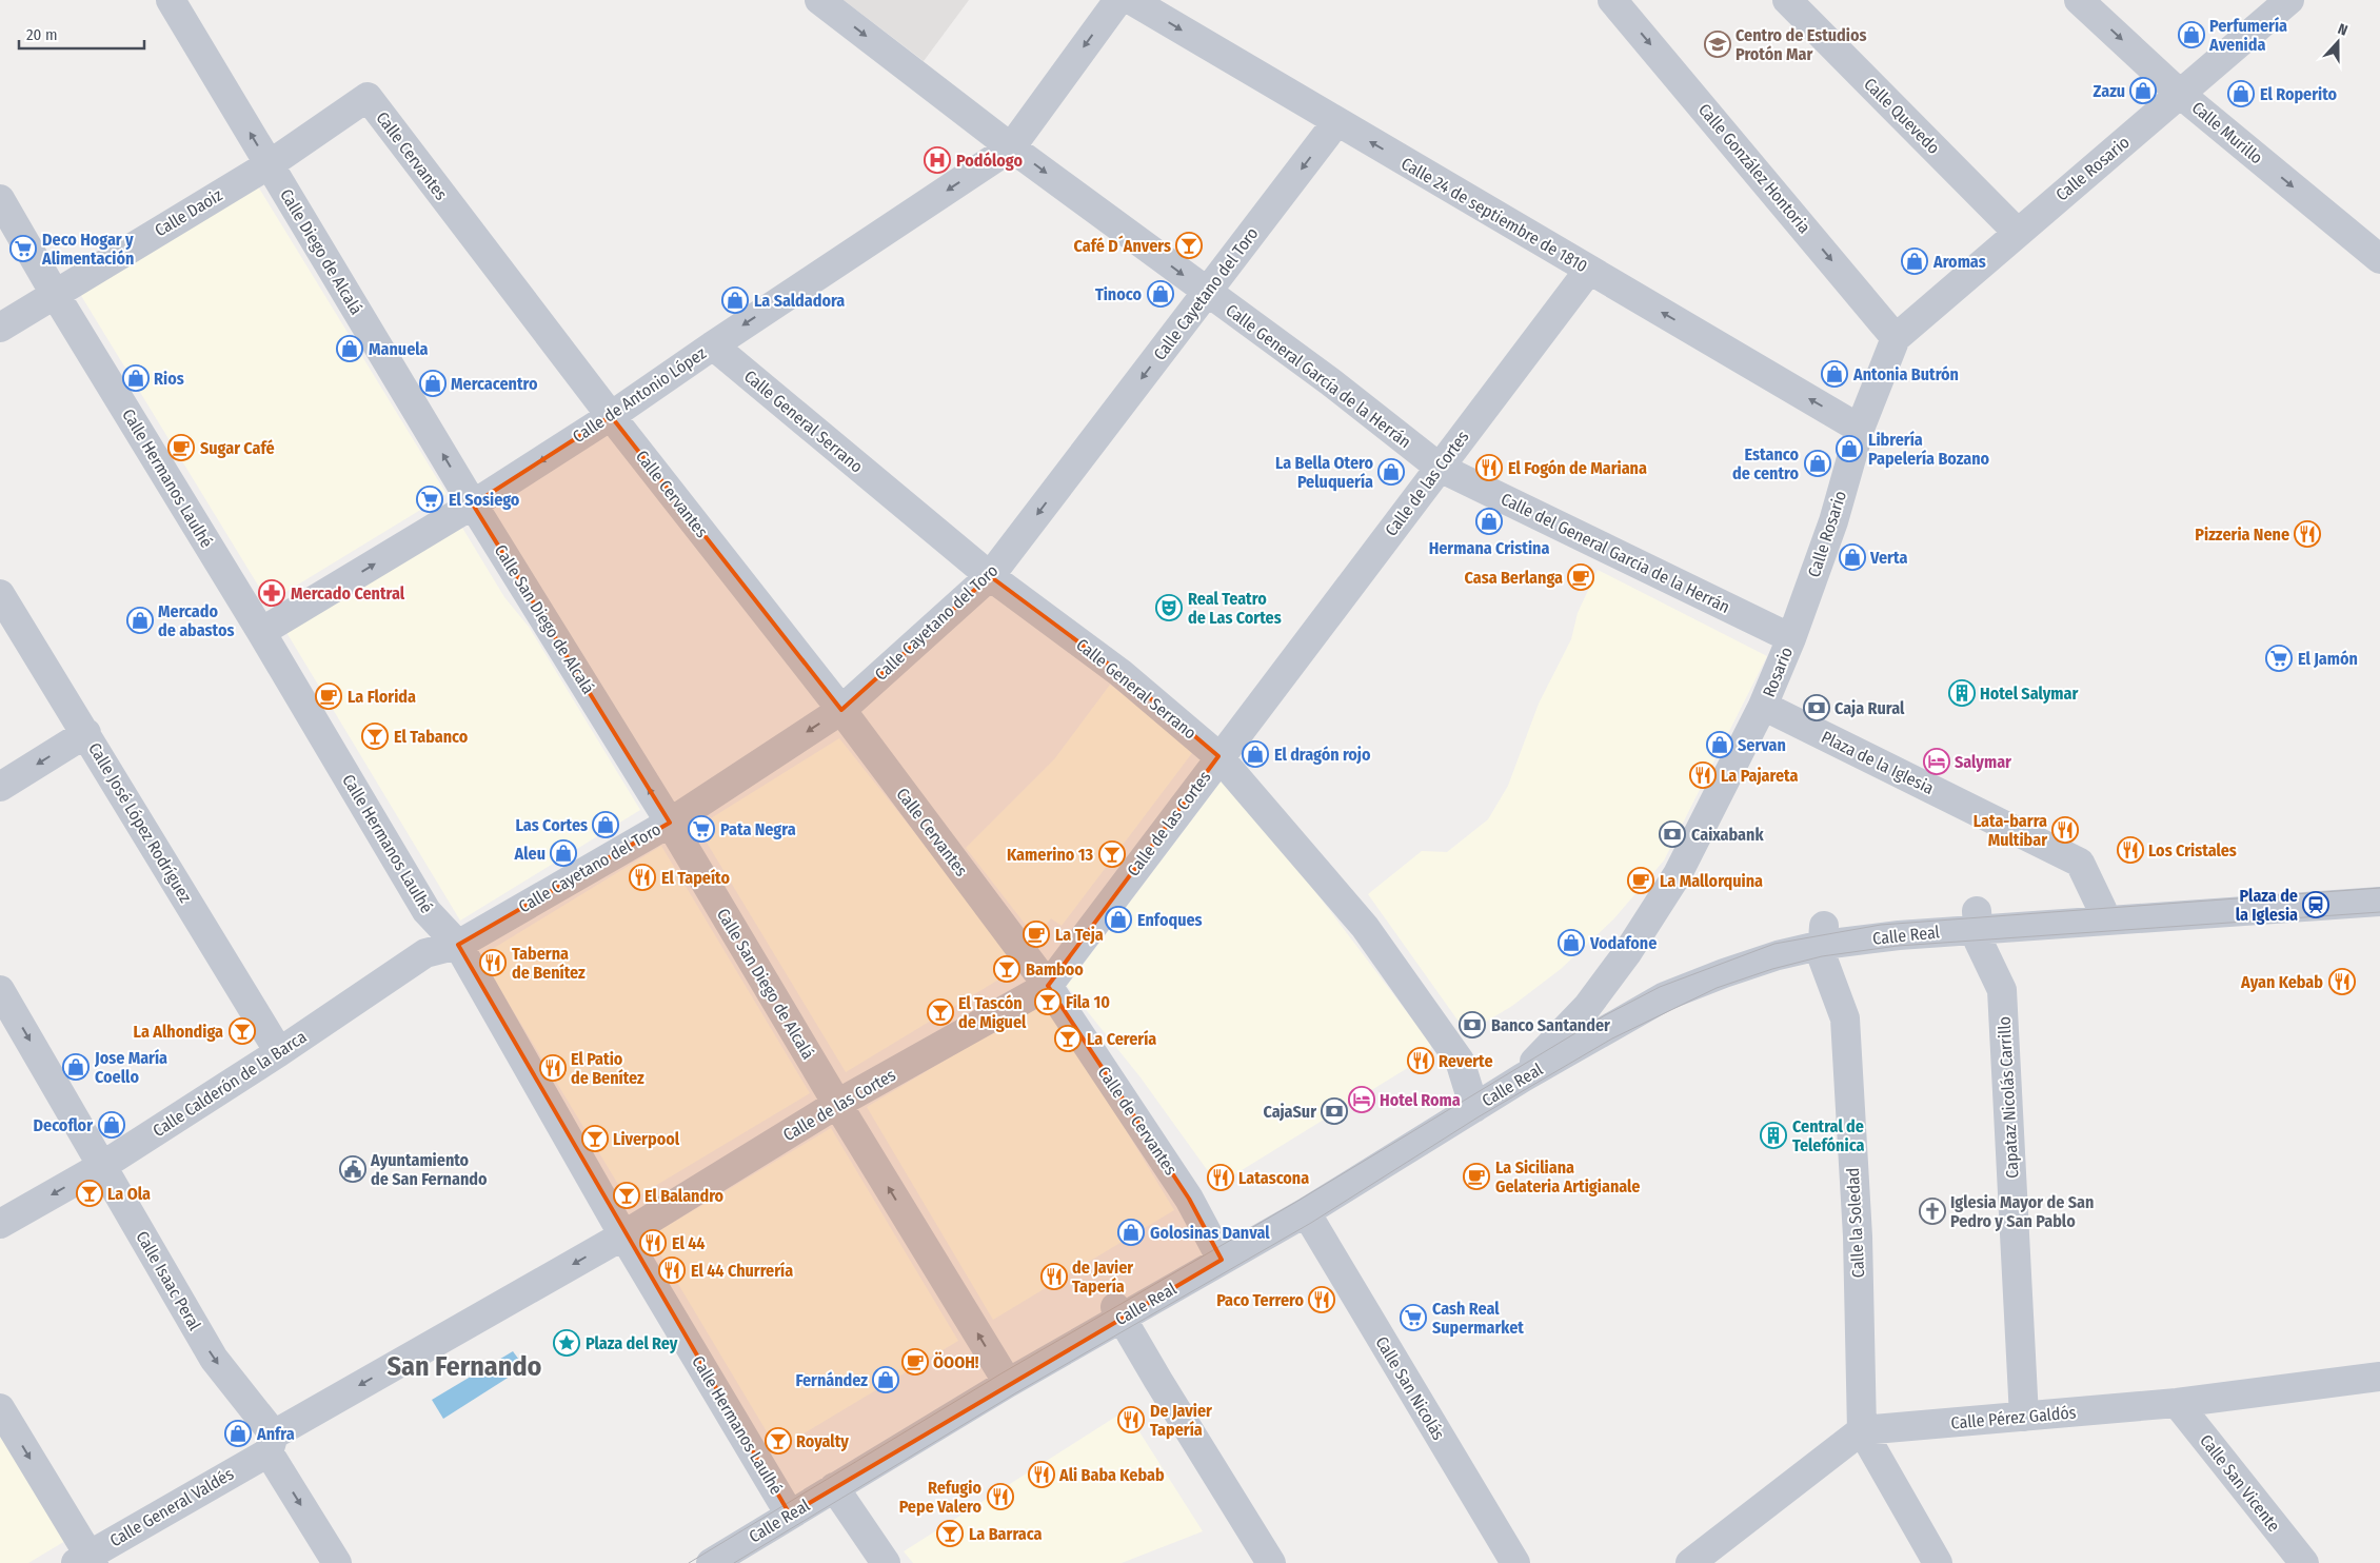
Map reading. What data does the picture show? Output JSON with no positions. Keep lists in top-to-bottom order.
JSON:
{
  "streets": {
    "street": [
      "Calle Quevedo",
      "Calle Murillo",
      "Calle Cervantes",
      "Calle González Hontoria",
      "Calle Rosario",
      "Calle Daoiz",
      "Calle 24 de septiembre de 1810",
      "Calle Diego de Alcalá",
      "Calle Cayetano del Toro",
      "Calle General García de la Herrán",
      "Calle de Antonio López",
      "Calle General Serrano",
      "Calle Hermanos Laulhé",
      "Calle de las Cortes",
      "Calle del General García de la Herrán",
      "Calle San Diego de Alcalá",
      "Rosario",
      "Plaza de la Iglesia",
      "Calle José López Rodríguez",
      "Calle Real",
      "Calle Calderón de la Barca",
      "Capataz Nicolás Carrillo",
      "Calle de Cervantes",
      "Calle la Soledad",
      "Calle Isaac Peral",
      "Calle San Nicolás",
      "Calle Pérez Galdós",
      "Calle San Vicente",
      "Calle General Valdés"
    ]
  },
  "crossings": [
    ["Calle Quevedo", "Calle Rosario"],
    ["Calle Murillo", "Calle Rosario"],
    ["Calle Cervantes", "Calle Daoiz"],
    ["Calle Cervantes", "Calle Diego de Alcalá"],
    ["Calle Cervantes", "Calle Cayetano del Toro"],
    ["Calle Cervantes", "Calle de Antonio López"],
    ["Calle Cervantes", "Calle de las Cortes"],
    ["Calle Cervantes", "Calle de Cervantes"],
    ["Calle González Hontoria", "Calle Rosario"],
    ["Calle Rosario", "Calle 24 de septiembre de 1810"],
    ["Calle Rosario", "Calle del General García de la Herrán"],
    ["Calle Rosario", "Rosario"],
    ["Calle Daoiz", "Calle Diego de Alcalá"],
    ["Calle Daoiz", "Calle Hermanos Laulhé"],
    ["Calle 24 de septiembre de 1810", "Calle Cayetano del Toro"],
    ["Calle 24 de septiembre de 1810", "Calle de las Cortes"],
    ["Calle Diego de Alcalá", "Calle de Antonio López"],
    ["Calle Diego de Alcalá", "Calle San Diego de Alcalá"],
    ["Calle Cayetano del Toro", "Calle General García de la Herrán"],
    ["Calle Cayetano del Toro", "Calle General Serrano"],
    ["Calle Cayetano del Toro", "Calle Hermanos Laulhé"],
    ["Calle Cayetano del Toro", "Calle San Diego de Alcalá"],
    ["Calle Cayetano del Toro", "Calle Calderón de la Barca"],
    ["Calle General García de la Herrán", "Calle de Antonio López"],
    ["Calle General García de la Herrán", "Calle de las Cortes"],
    ["Calle General García de la Herrán", "Calle del General García de la Herrán"],
    ["Calle de Antonio López", "Calle General Serrano"],
    ["Calle de Antonio López", "Calle Hermanos Laulhé"],
    ["Calle de Antonio López", "Calle San Diego de Alcalá"],
    ["Calle General Serrano", "Calle de las Cortes"],
    ["Calle General Serrano", "Calle Real"],
    ["Calle Hermanos Laulhé", "Calle de las Cortes"],
    ["Calle Hermanos Laulhé", "Calle Real"],
    ["Calle Hermanos Laulhé", "Calle Calderón de la Barca"],
    ["Calle de las Cortes", "Calle del General García de la Herrán"],
    ["Calle de las Cortes", "Calle San Diego de Alcalá"],
    ["Calle de las Cortes", "Calle de Cervantes"],
    ["Calle del General García de la Herrán", "Rosario"],
    ["Calle San Diego de Alcalá", "Calle Real"],
    ["Rosario", "Plaza de la Iglesia"],
    ["Plaza de la Iglesia", "Calle Real"],
    ["Calle José López Rodríguez", "Calle Calderón de la Barca"],
    ["Calle Real", "Capataz Nicolás Carrillo"],
    ["Calle Real", "Calle de Cervantes"],
    ["Calle Real", "Calle la Soledad"],
    ["Calle Real", "Calle San Nicolás"],
    ["Calle Calderón de la Barca", "Calle Isaac Peral"],
    ["Capataz Nicolás Carrillo", "Calle Pérez Galdós"],
    ["Calle la Soledad", "Calle Pérez Galdós"],
    ["Calle Isaac Peral", "Calle General Valdés"],
    ["Calle Pérez Galdós", "Calle San Vicente"]
  ],
  "one_way": [
    "Calle Murillo",
    "Calle González Hontoria",
    "Calle Diego de Alcalá",
    "Calle Cayetano del Toro",
    "Calle General García de la Herrán",
    "Calle San Diego de Alcalá",
    "Calle Isaac Peral"
  ],
  "districts": ["San Fernando"],
  "places": {
    "shop": [
      "Perfumería Avenida",
      "Zazu",
      "El Roperito",
      "Aromas",
      "Tinoco",
      "La Saldadora",
      "Manuela",
      "Antonia Butrón",
      "Rios",
      "Mercacentro",
      "Librería Papelería Bozano",
      "Estanco de centro",
      "La Bella Otero Peluquería",
      "Hermana Cristina",
      "Verta",
      "Mercado de abastos",
      "Servan",
      "El dragón rojo",
      "Las Cortes",
      "Aleu",
      "Enfoques",
      "Vodafone",
      "Jose María Coello",
      "Decoflor",
      "Golosinas Danval",
      "Fernández",
      "Anfra"
    ],
    "school or university": ["Centro de Estudios Protón Mar"],
    "hospital": ["Podólogo"],
    "bar": [
      "Café D´Anvers",
      "El Tabanco",
      "Kamerino 13",
      "Bamboo",
      "Fila 10",
      "El Tascón de Miguel",
      "La Alhondiga",
      "La Cerería",
      "Liverpool",
      "La Ola",
      "El Balandro",
      "Royalty",
      "La Barraca"
    ],
    "supermarket": [
      "Deco Hogar y Alimentación",
      "El Sosiego",
      "El Jamón",
      "Pata Negra",
      "Cash Real Supermarket"
    ],
    "cafe": [
      "Sugar Café",
      "Casa Berlanga",
      "La Florida",
      "La Mallorquina",
      "La Teja",
      "La Siciliana Gelateria Artigianale",
      "ÖOOH!"
    ],
    "restaurant": [
      "El Fogón de Mariana",
      "Pizzeria Nene",
      "La Pajareta",
      "Lata-barra Multibar",
      "Los Cristales",
      "El Tapeíto",
      "Taberna de Benítez",
      "Ayan Kebab",
      "Reverte",
      "El Patio de Benítez",
      "Latascona",
      "El 44",
      "El 44 Churrería",
      "de Javier Tapería",
      "Paco Terrero",
      "De Javier Tapería",
      "Ali Baba Kebab",
      "Refugio Pepe Valero"
    ],
    "pharmacy": ["Mercado Central"],
    "theatre": ["Real Teatro de Las Cortes"],
    "building": ["Hotel Salymar", "Central de Telefónica"],
    "bank": [
      "Caja Rural",
      "Caixabank",
      "Banco Santander",
      "CajaSur"
    ],
    "hotel": ["Salymar", "Hotel Roma"],
    "station": ["Plaza de la Iglesia"],
    "public building": ["Ayuntamiento de San Fernando"],
    "church": ["Iglesia Mayor de San Pedro y San Pablo"],
    "place": ["Plaza del Rey"]
  },
  "scale_bar": "20 m",
  "north": "top"
}
